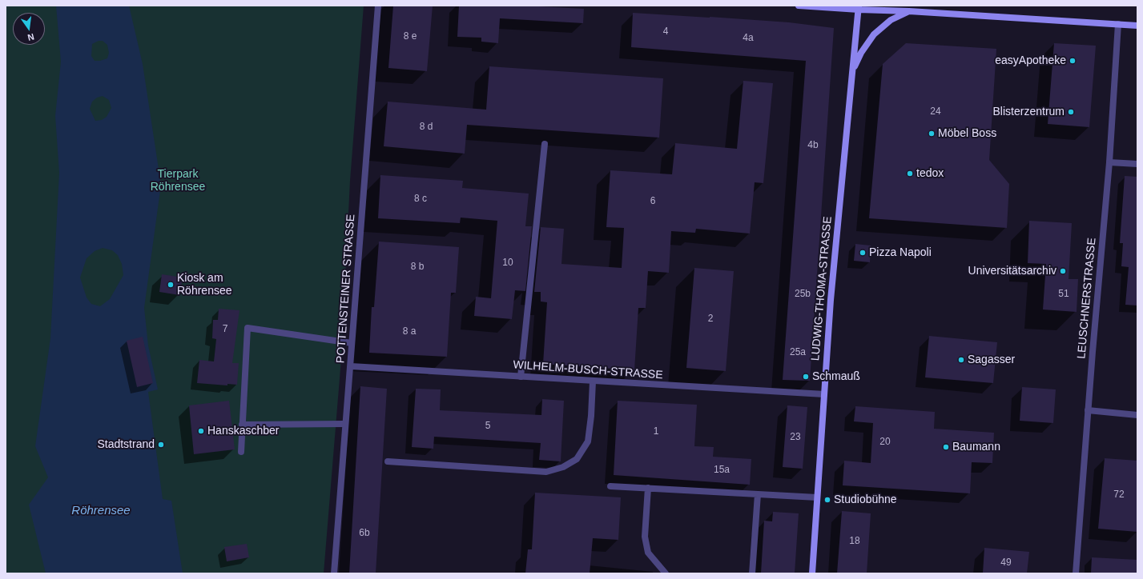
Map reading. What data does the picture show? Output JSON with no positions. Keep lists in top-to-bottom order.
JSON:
{
  "streets": {
    "street": [
      "POTTENSTEINER STRASSE",
      "LUDWIG-THOMA-STRASSE",
      "LEUSCHNERSTRASSE",
      "WILHELM-BUSCH-STRASSE"
    ]
  },
  "crossings": [
    ["POTTENSTEINER STRASSE", "WILHELM-BUSCH-STRASSE"],
    ["LUDWIG-THOMA-STRASSE", "WILHELM-BUSCH-STRASSE"]
  ],
  "water": ["Röhrensee"],
  "parks": ["Tierpark Röhrensee"],
  "places": [
    "easyApotheke",
    "Blisterzentrum",
    "Möbel Boss",
    "tedox",
    "Pizza Napoli",
    "Universitätsarchiv",
    "Kiosk am Röhrensee",
    "Sagasser",
    "Schmauß",
    "Hanskaschber",
    "Stadtstrand",
    "Baumann",
    "Studiobühne"
  ],
  "house_numbers": [
    "4",
    "8 e",
    "4a",
    "24",
    "8 d",
    "4b",
    "8 c",
    "6",
    "10",
    "8 b",
    "25b",
    "51",
    "2",
    "7",
    "8 a",
    "25a",
    "5",
    "1",
    "23",
    "20",
    "15a",
    "72",
    "6b",
    "18",
    "49"
  ],
  "north": "bottom"
}
